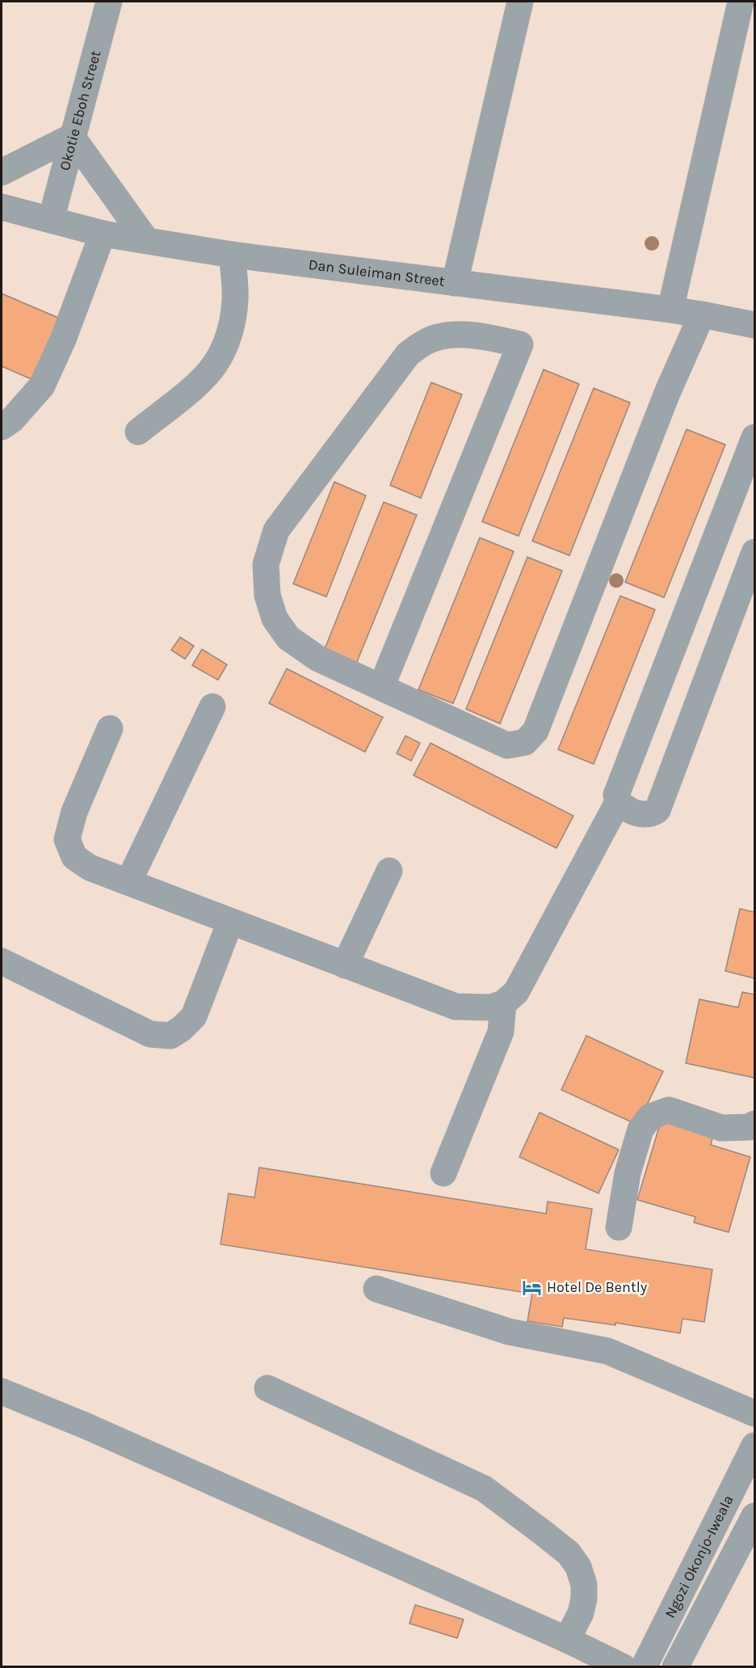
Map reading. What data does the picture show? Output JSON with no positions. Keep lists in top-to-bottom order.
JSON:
{
  "streets": {
    "street": ["Okotie Eboh Street", "Dan Suleiman Street", "Ngozi Okonjo-Iweala"]
  },
  "crossings": [
    ["Okotie Eboh Street", "Dan Suleiman Street"]
  ],
  "places": {
    "hotel": ["Hotel De Bently"]
  }
}
